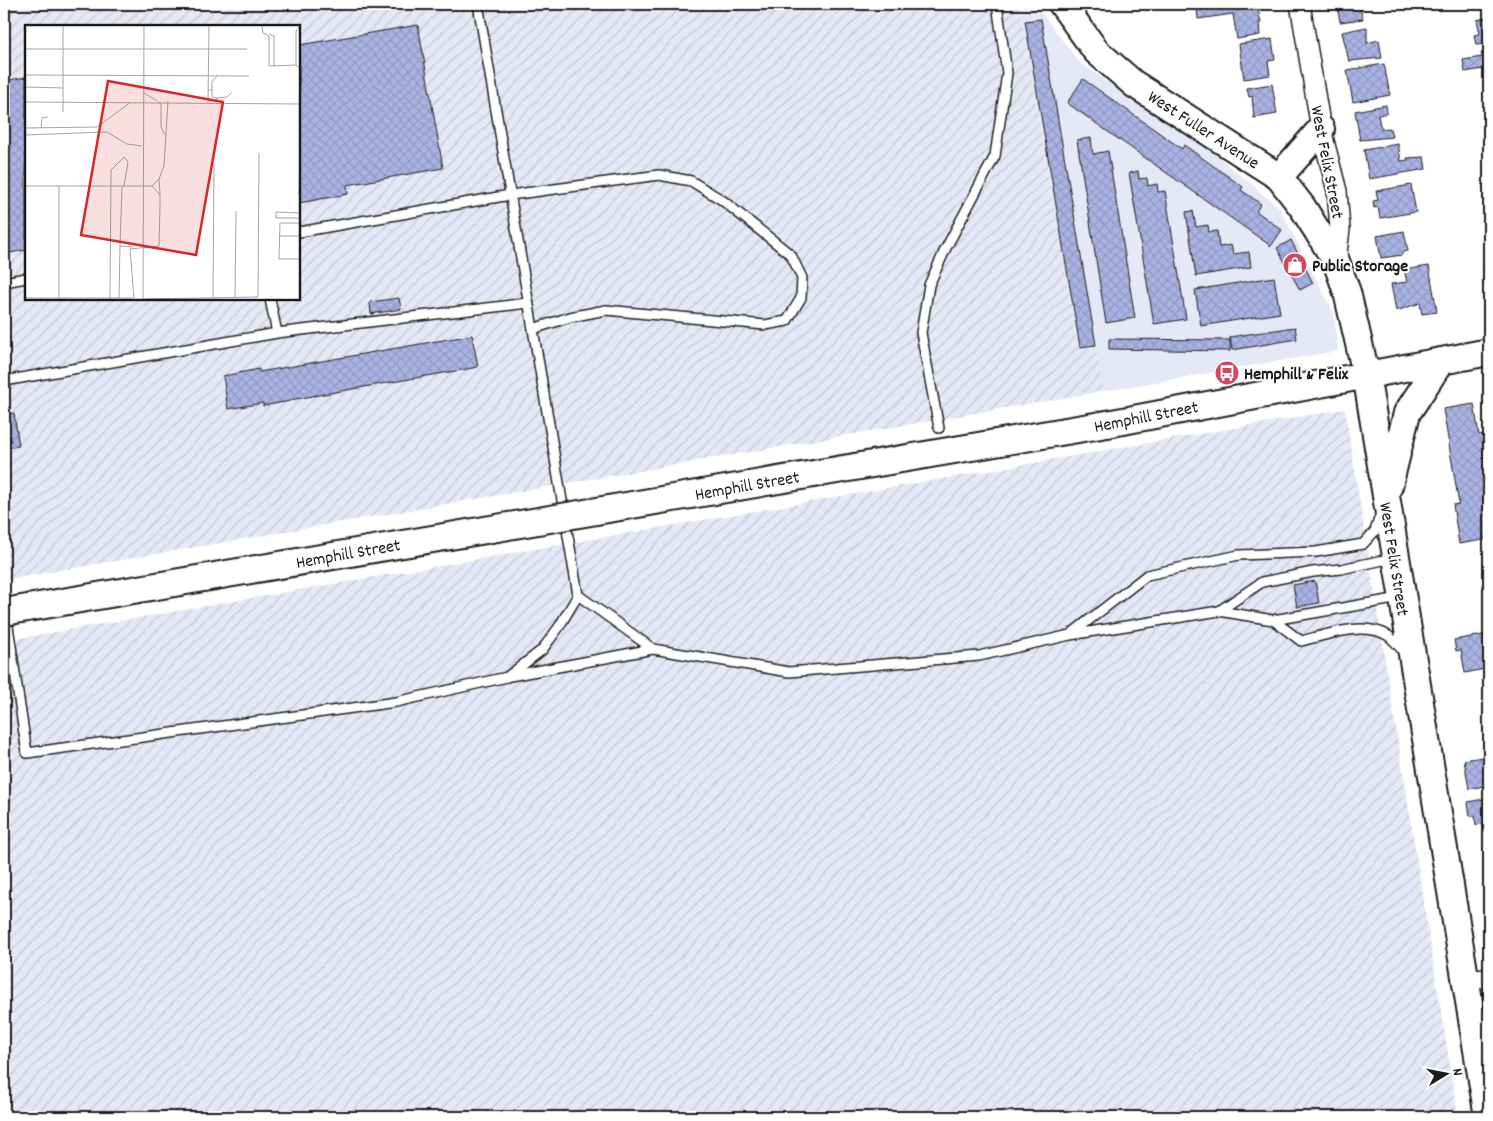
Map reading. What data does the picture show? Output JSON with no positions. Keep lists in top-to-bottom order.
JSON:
{
  "streets": {
    "main road": ["West Fuller Avenue", "West Felix Street", "Hemphill Street"]
  },
  "crossings": [
    ["West Fuller Avenue", "West Felix Street"],
    ["West Felix Street", "Hemphill Street"]
  ],
  "places": {
    "shop": ["Public Storage"],
    "bus stop": ["Hemphill & Felix"]
  },
  "north": "right"
}
